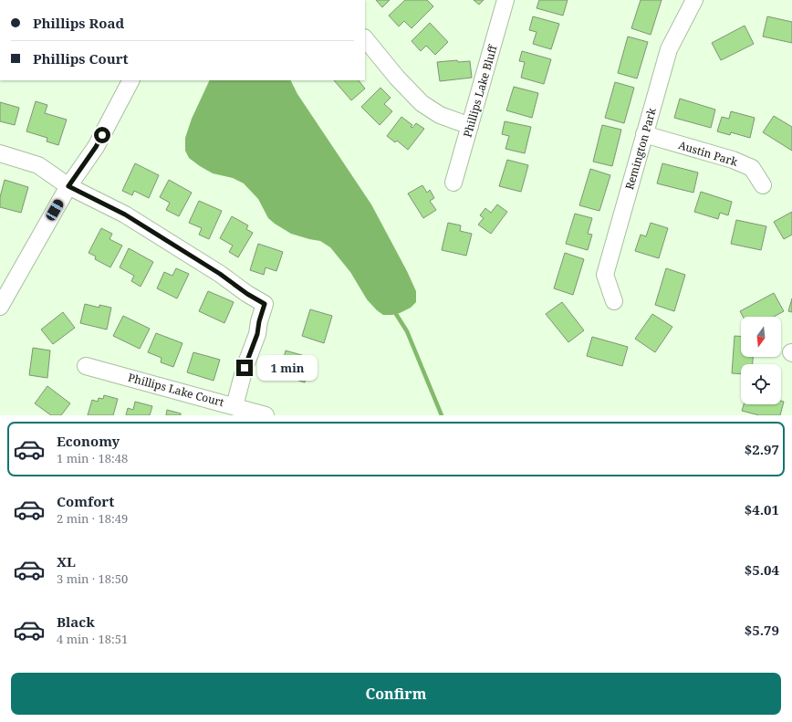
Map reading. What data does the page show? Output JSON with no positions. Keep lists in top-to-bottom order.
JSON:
{
  "streets": {
    "street": [
      "Phillips Lake Bluff",
      "Remington Park",
      "Austin Park",
      "Phillips Lake Court"
    ]
  },
  "crossings": [
    ["Remington Park", "Austin Park"]
  ],
  "north": "bottom",
  "page": {
    "banner": ["Phillips Road", "Phillips Court"],
    "bubble": "1 min",
    "list": [
      {
        "name": "Economy",
        "note": "1 min · 18:48",
        "value": "$2.97"
      },
      {
        "name": "Comfort",
        "note": "2 min · 18:49",
        "value": "$4.01"
      },
      {
        "name": "XL",
        "note": "3 min · 18:50",
        "value": "$5.04"
      },
      {
        "name": "Black",
        "note": "4 min · 18:51",
        "value": "$5.79"
      }
    ],
    "buttons": "Confirm"
  }
}
